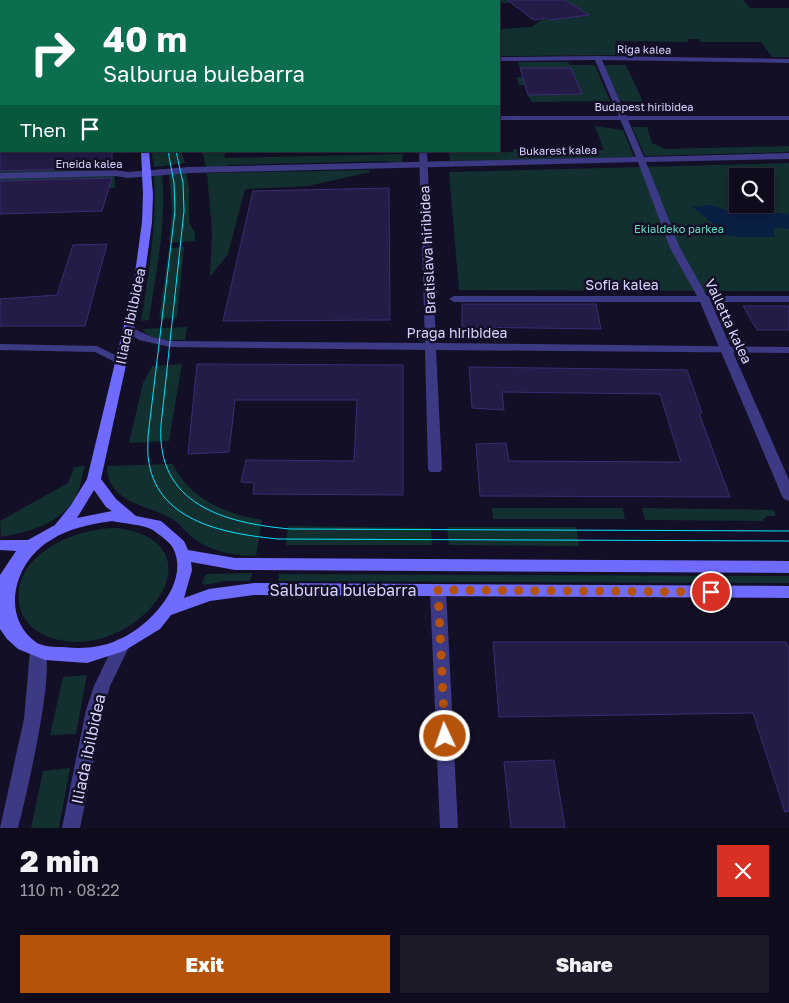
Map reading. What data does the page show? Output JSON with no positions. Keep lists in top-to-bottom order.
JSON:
{
  "streets": {
    "main road": ["Iliada ibilbidea", "Salburua bulebarra"],
    "street": [
      "Riga kalea",
      "Budapest hiribidea",
      "Bukarest kalea",
      "Eneida kalea",
      "Bratislava hiribidea",
      "Sofia kalea",
      "Valletta kalea",
      "Praga hiribidea"
    ]
  },
  "crossings": [
    ["Riga kalea", "Valletta kalea"],
    ["Budapest hiribidea", "Valletta kalea"],
    ["Bukarest kalea", "Eneida kalea"],
    ["Bukarest kalea", "Bratislava hiribidea"],
    ["Bukarest kalea", "Iliada ibilbidea"],
    ["Bukarest kalea", "Valletta kalea"],
    ["Eneida kalea", "Iliada ibilbidea"],
    ["Bratislava hiribidea", "Praga hiribidea"],
    ["Sofia kalea", "Valletta kalea"],
    ["Iliada ibilbidea", "Praga hiribidea"],
    ["Iliada ibilbidea", "Salburua bulebarra"],
    ["Valletta kalea", "Praga hiribidea"]
  ],
  "parks": ["Ekialdeko parkea"],
  "page": {
    "turn": ["40 m", "Salburua bulebarra"],
    "then": "Then",
    "heading": ["2 min", "110 m · 08:22"],
    "buttons": ["Exit", "Share"]
  }
}
